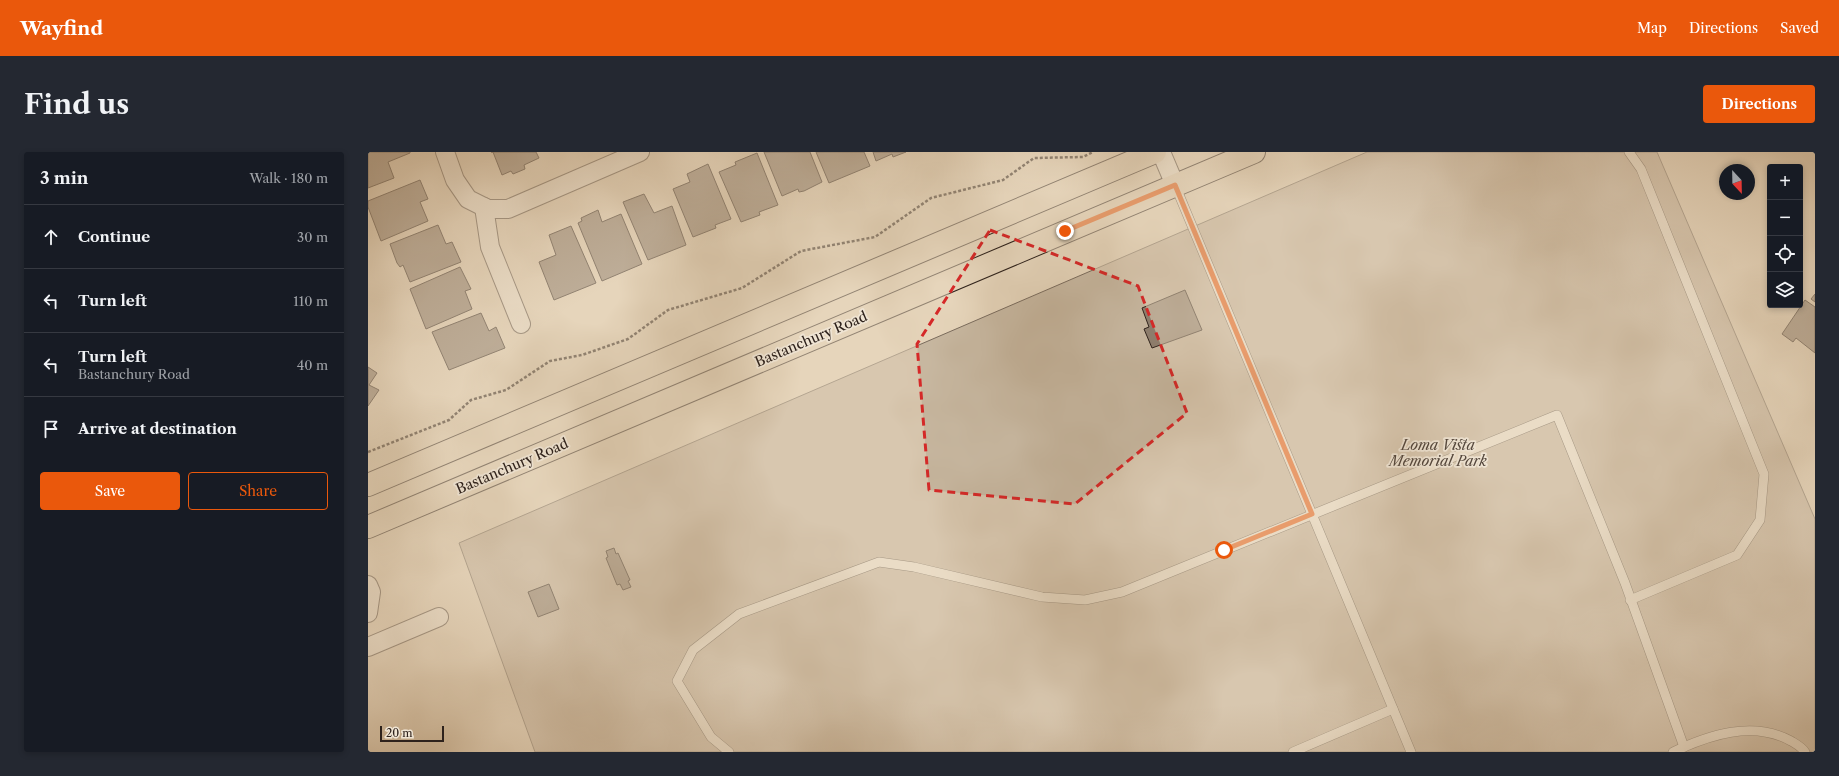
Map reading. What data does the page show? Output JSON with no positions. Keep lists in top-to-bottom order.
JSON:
{
  "streets": {
    "main road": ["Bastanchury Road"]
  },
  "parks": ["Loma Vista Memorial Park"],
  "scale_bar": "20 m",
  "north": "bottom",
  "page": {
    "header": "Wayfind",
    "nav": ["Map", "Directions", "Saved"],
    "buttons": [
      "Directions",
      ["Save", "Share"]
    ],
    "title": "Find us",
    "heading": ["3 min", "Walk · 180 m"],
    "map_buttons": ["+", "−"],
    "list": [
      ["Continue", "30 m"],
      ["Turn left", "110 m"],
      ["Turn left", "Bastanchury Road", "40 m"],
      "Arrive at destination"
    ],
    "scale": "20 m"
  }
}
